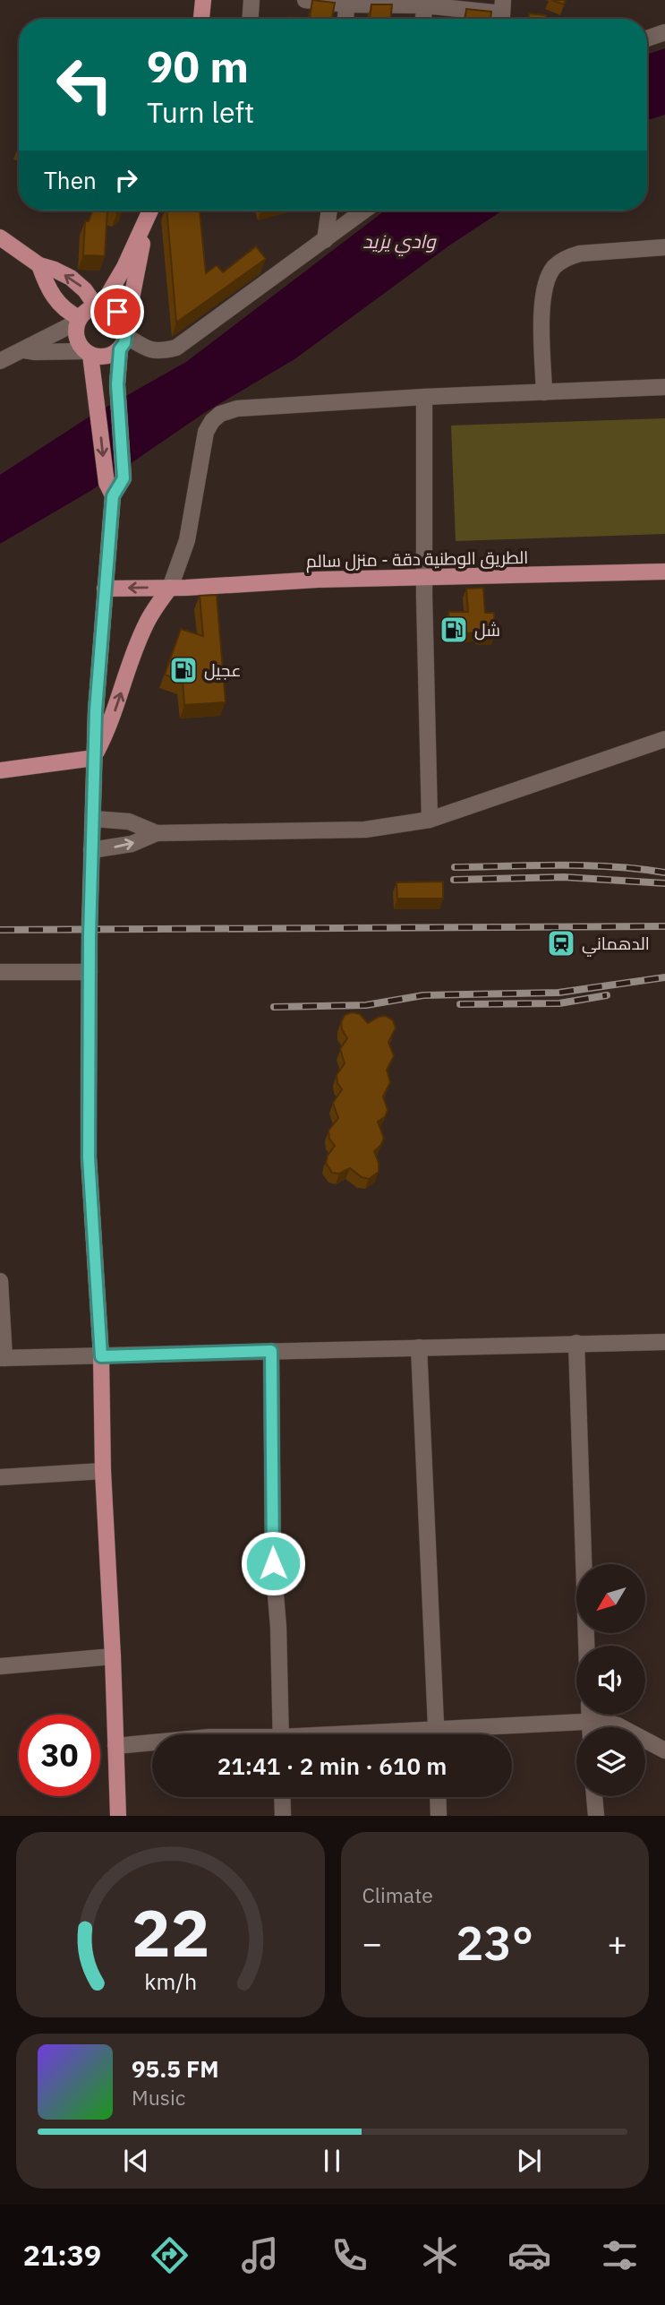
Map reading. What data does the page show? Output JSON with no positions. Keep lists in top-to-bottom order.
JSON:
{
  "streets": {
    "main road": ["الطريق الوطنية دقة - منزل سالم"]
  },
  "water": ["وادي يزيد"],
  "places": {
    "fuel station": ["شل", "عجيل"],
    "station": ["الدهماني"]
  },
  "north": "bottom left",
  "page": {
    "turn": ["90 m", "Turn left"],
    "then": "Then",
    "limit": "30",
    "trip": "21:41 · 2 min · 610 m",
    "tile": "Climate",
    "heat": ["−", "23°", "+"],
    "song": ["95.5 FM", "Music"],
    "tabs": "21:39",
    "gauge": ["22", "km/h"]
  }
}
